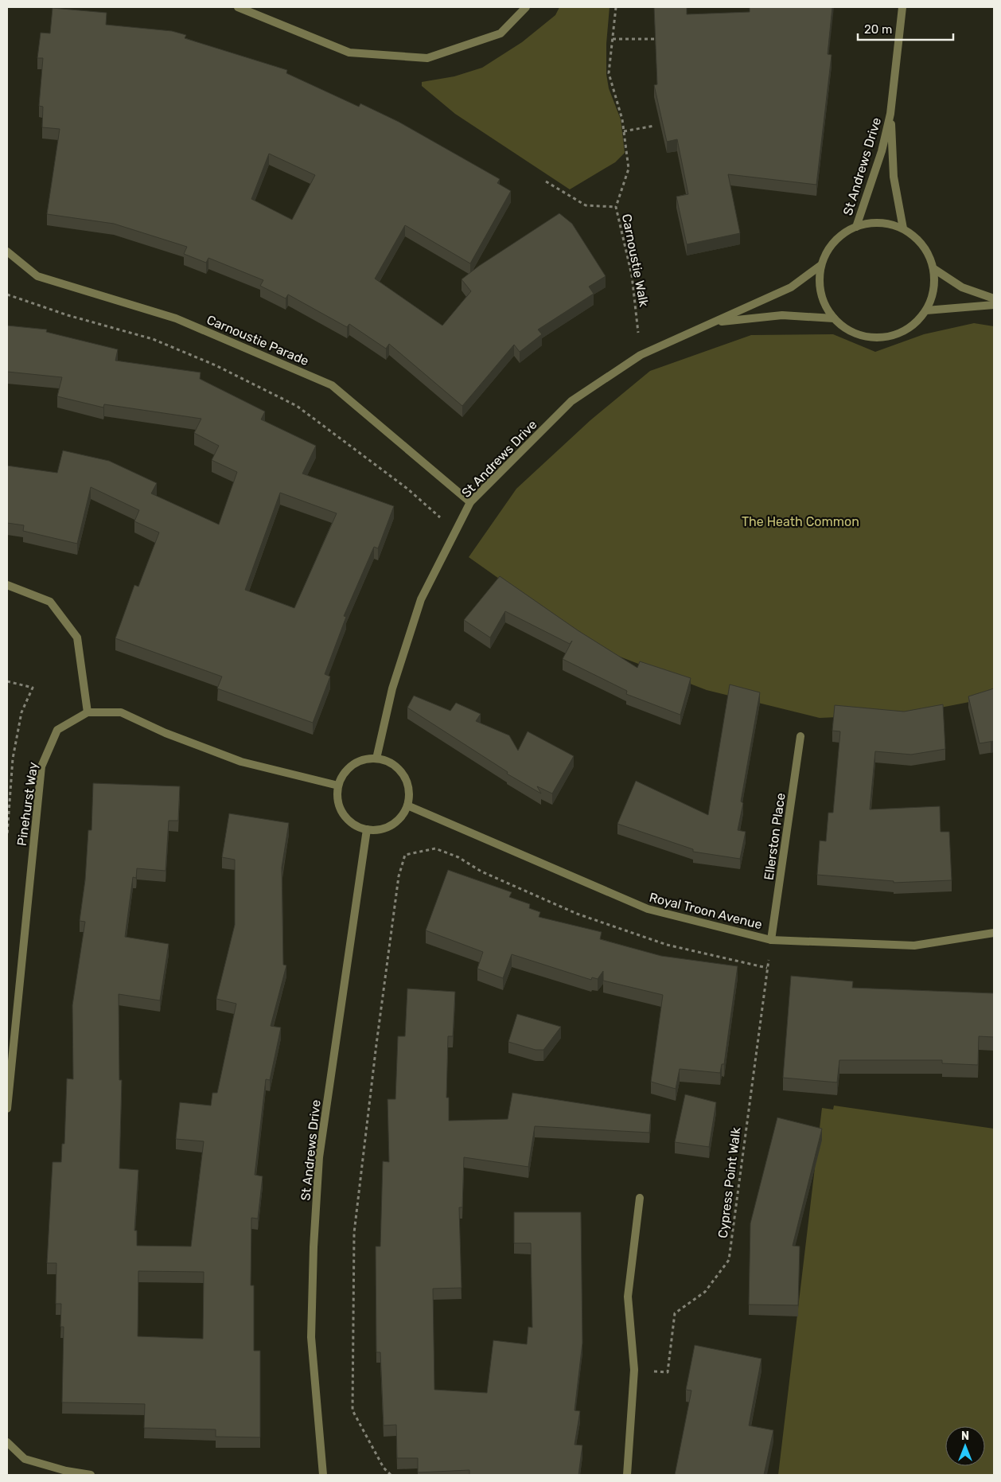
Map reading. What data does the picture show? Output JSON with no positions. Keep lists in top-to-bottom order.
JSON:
{
  "streets": {
    "street": [
      "St Andrews Drive",
      "Carnoustie Parade",
      "Pinehurst Way",
      "Ellerston Place",
      "Royal Troon Avenue"
    ],
    "path": ["Carnoustie Walk", "Cypress Point Walk"]
  },
  "crossings": [
    ["St Andrews Drive", "Carnoustie Walk"],
    ["St Andrews Drive", "Carnoustie Parade"],
    ["St Andrews Drive", "Royal Troon Avenue"],
    ["Ellerston Place", "Royal Troon Avenue"],
    ["Ellerston Place", "Cypress Point Walk"],
    ["Royal Troon Avenue", "Cypress Point Walk"]
  ],
  "parks": ["The Heath Common"],
  "scale_bar": "20 m",
  "north": "top"
}
